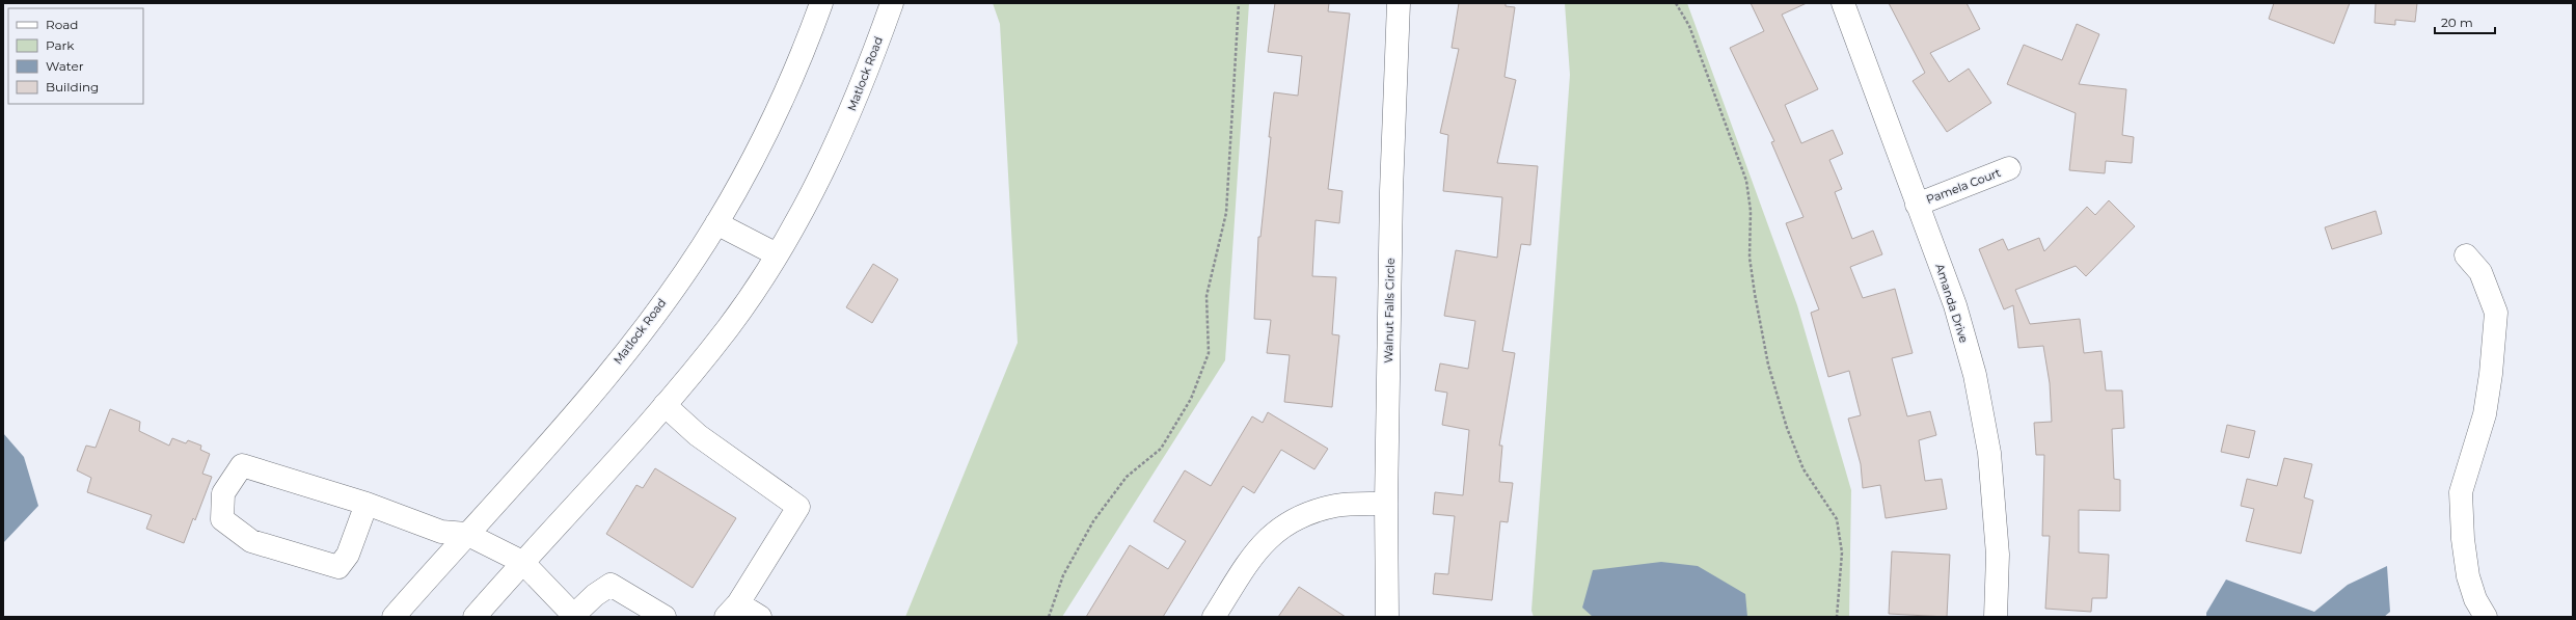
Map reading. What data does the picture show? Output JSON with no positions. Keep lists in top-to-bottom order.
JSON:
{
  "streets": {
    "main road": [
      "Matlock Road",
      "Pamela Court",
      "Amanda Drive",
      "Walnut Falls Circle"
    ]
  },
  "crossings": [
    ["Pamela Court", "Amanda Drive"]
  ],
  "legend": [
    "Road",
    "Park",
    "Water",
    "Building"
  ],
  "scale_bar": "20 m"
}
